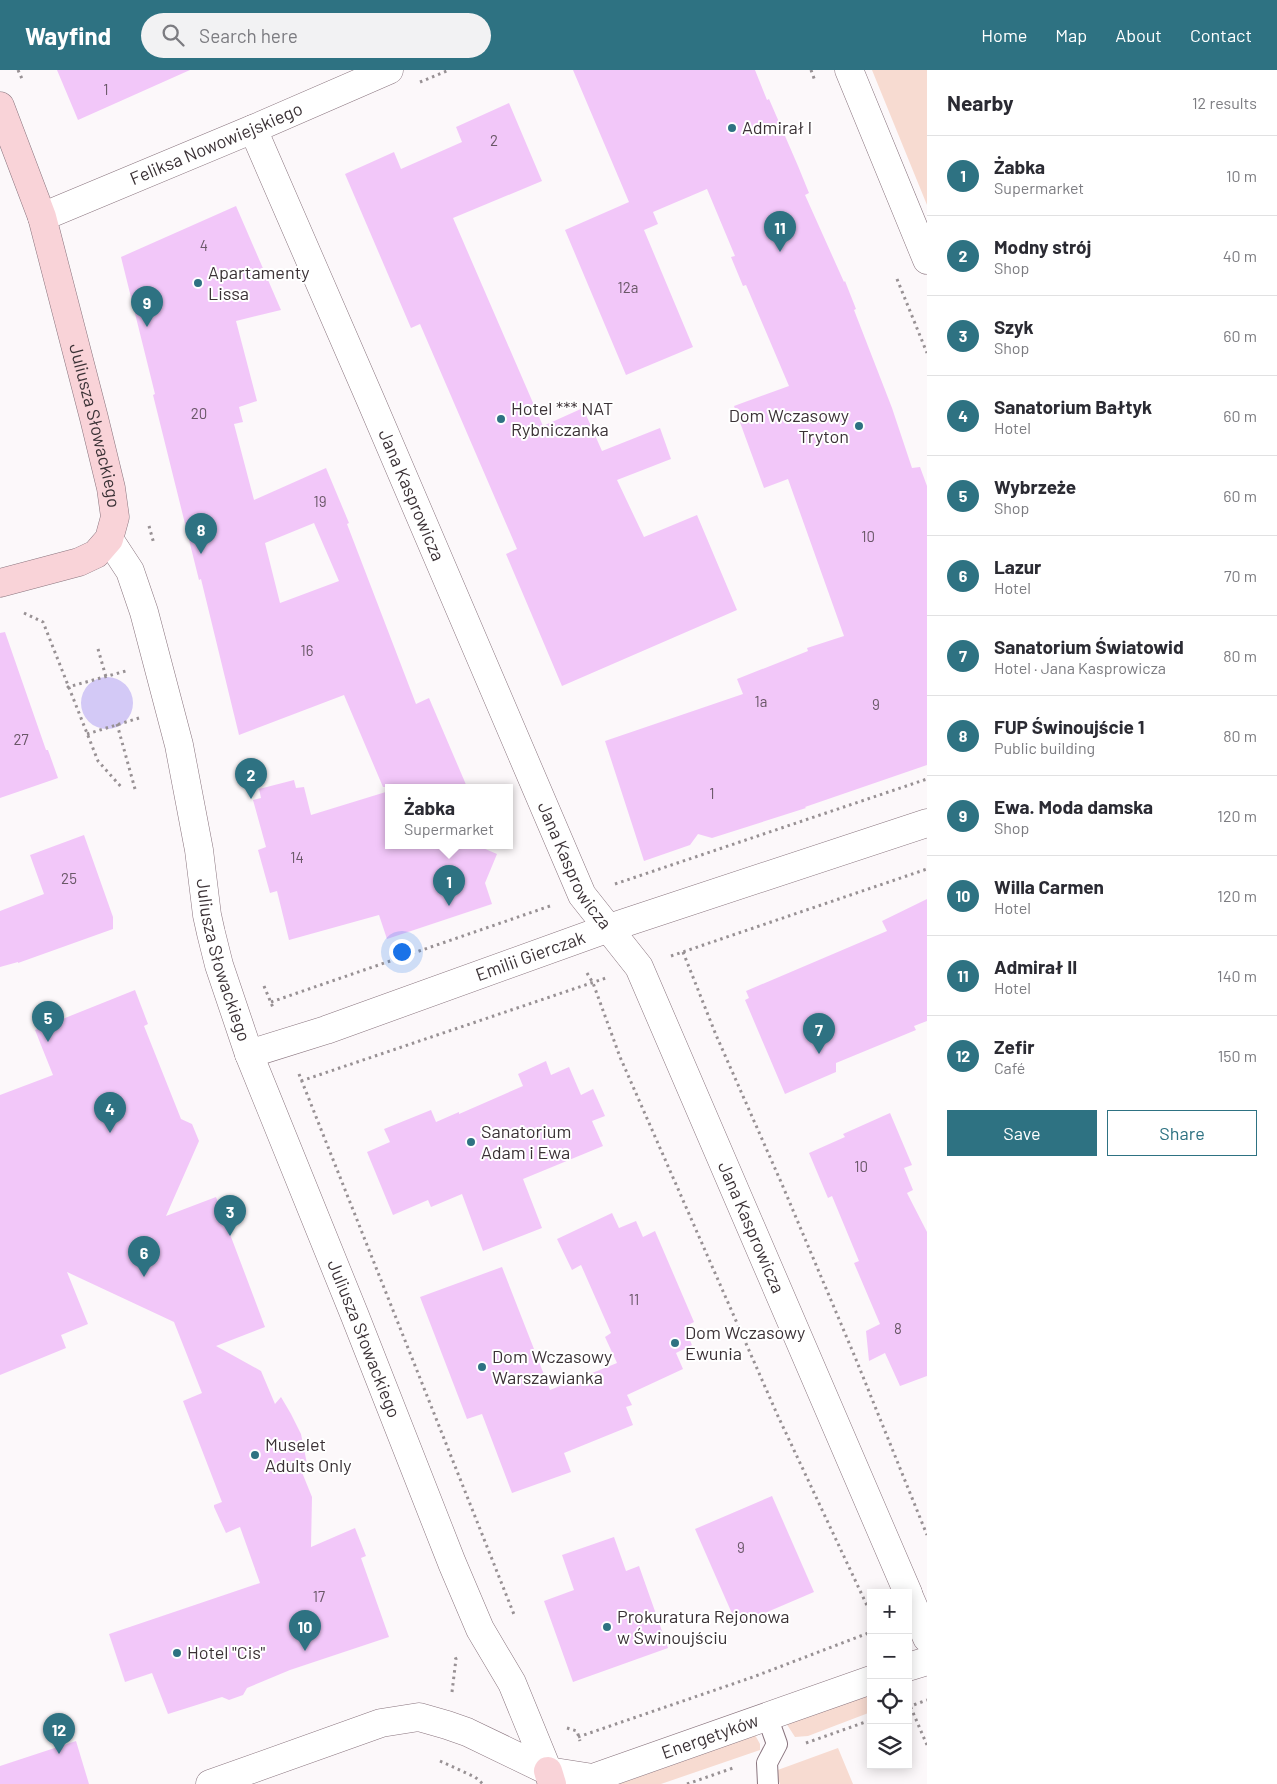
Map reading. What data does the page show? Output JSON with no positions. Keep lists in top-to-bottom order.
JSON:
{
  "streets": {
    "street": [
      "Feliksa Nowowiejskiego",
      "Juliusza Słowackiego",
      "Jana Kasprowicza",
      "Emilii Gierczak",
      "Energetyków"
    ]
  },
  "crossings": [
    ["Feliksa Nowowiejskiego", "Juliusza Słowackiego"],
    ["Feliksa Nowowiejskiego", "Jana Kasprowicza"],
    ["Juliusza Słowackiego", "Emilii Gierczak"],
    ["Juliusza Słowackiego", "Energetyków"],
    ["Jana Kasprowicza", "Emilii Gierczak"]
  ],
  "places": [
    "Admirał I",
    "Apartamenty Lissa",
    "Hotel *** NAT Rybniczanka",
    "Dom Wczasowy Tryton",
    "Sanatorium Adam i Ewa",
    "Dom Wczasowy Ewunia",
    "Dom Wczasowy Warszawianka",
    "Muselet Adults Only",
    "Prokuratura Rejonowa w Świnoujściu",
    "Hotel \"Cis\""
  ],
  "house_numbers": [
    "1",
    "2",
    "4",
    "12a",
    "20",
    "19",
    "10",
    "16",
    "1a",
    "9",
    "27",
    "1",
    "14",
    "25",
    "10",
    "11",
    "8",
    "9",
    "17"
  ],
  "page": {
    "header": "Wayfind",
    "search": "Search here",
    "nav": [
      "Home",
      "Map",
      "About",
      "Contact"
    ],
    "heading": ["Nearby", "12 results"],
    "list": [
      {
        "mark": "1",
        "name": "Żabka",
        "note": "Supermarket",
        "value": "10 m"
      },
      {
        "mark": "2",
        "name": "Modny strój",
        "note": "Shop",
        "value": "40 m"
      },
      {
        "mark": "3",
        "name": "Szyk",
        "note": "Shop",
        "value": "60 m"
      },
      {
        "mark": "4",
        "name": "Sanatorium Bałtyk",
        "note": "Hotel",
        "value": "60 m"
      },
      {
        "mark": "5",
        "name": "Wybrzeże",
        "note": "Shop",
        "value": "60 m"
      },
      {
        "mark": "6",
        "name": "Lazur",
        "note": "Hotel",
        "value": "70 m"
      },
      {
        "mark": "7",
        "name": "Sanatorium Światowid",
        "note": "Hotel · Jana Kasprowicza",
        "value": "80 m"
      },
      {
        "mark": "8",
        "name": "FUP Świnoujście 1",
        "note": "Public building",
        "value": "80 m"
      },
      {
        "mark": "9",
        "name": "Ewa. Moda damska",
        "note": "Shop",
        "value": "120 m"
      },
      {
        "mark": "10",
        "name": "Willa Carmen",
        "note": "Hotel",
        "value": "120 m"
      },
      {
        "mark": "11",
        "name": "Admirał II",
        "note": "Hotel",
        "value": "140 m"
      },
      {
        "mark": "12",
        "name": "Zefir",
        "note": "Café",
        "value": "150 m"
      }
    ],
    "pins": [
      "11",
      "9",
      "8",
      "2",
      "1",
      "5",
      "7",
      "4",
      "3",
      "6",
      "10",
      "12"
    ],
    "popup": ["Żabka", "Supermarket"],
    "buttons": ["Save", "Share"],
    "map_buttons": ["+", "−"]
  }
}
